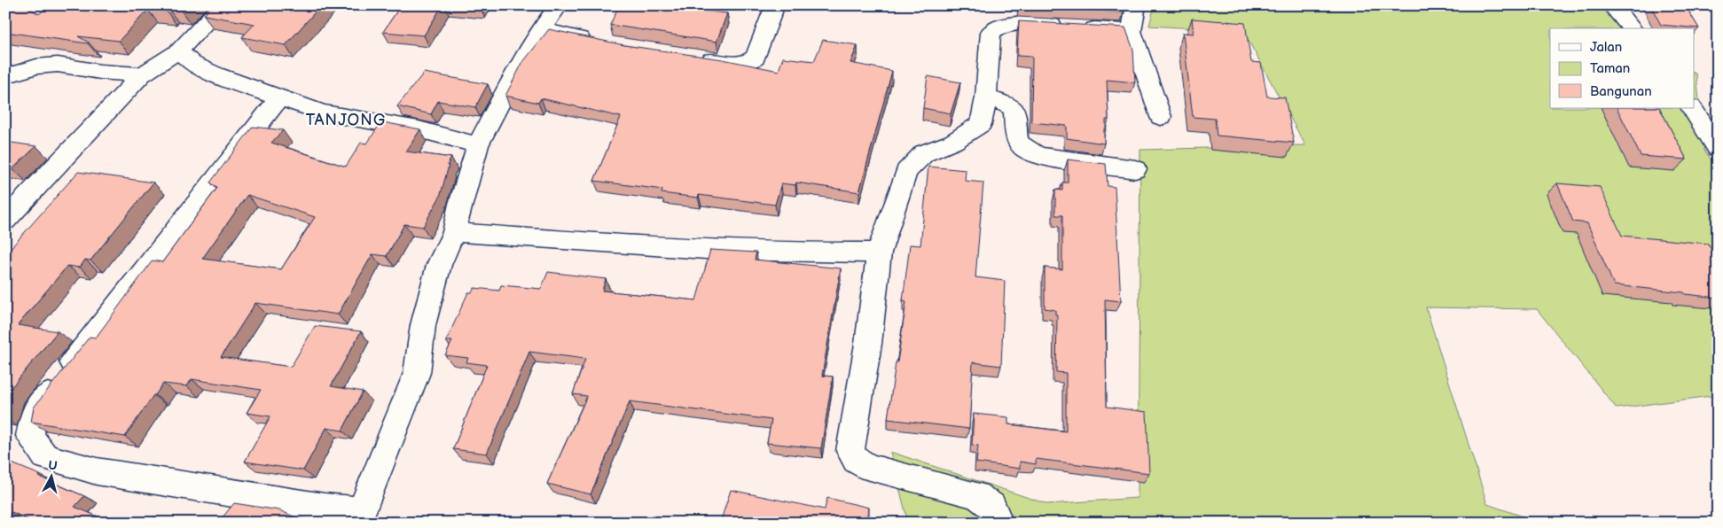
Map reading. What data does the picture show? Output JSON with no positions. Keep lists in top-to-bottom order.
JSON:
{
  "districts": ["TANJONG"],
  "legend": ["Jalan", "Taman", "Bangunan"],
  "north": "top"
}
